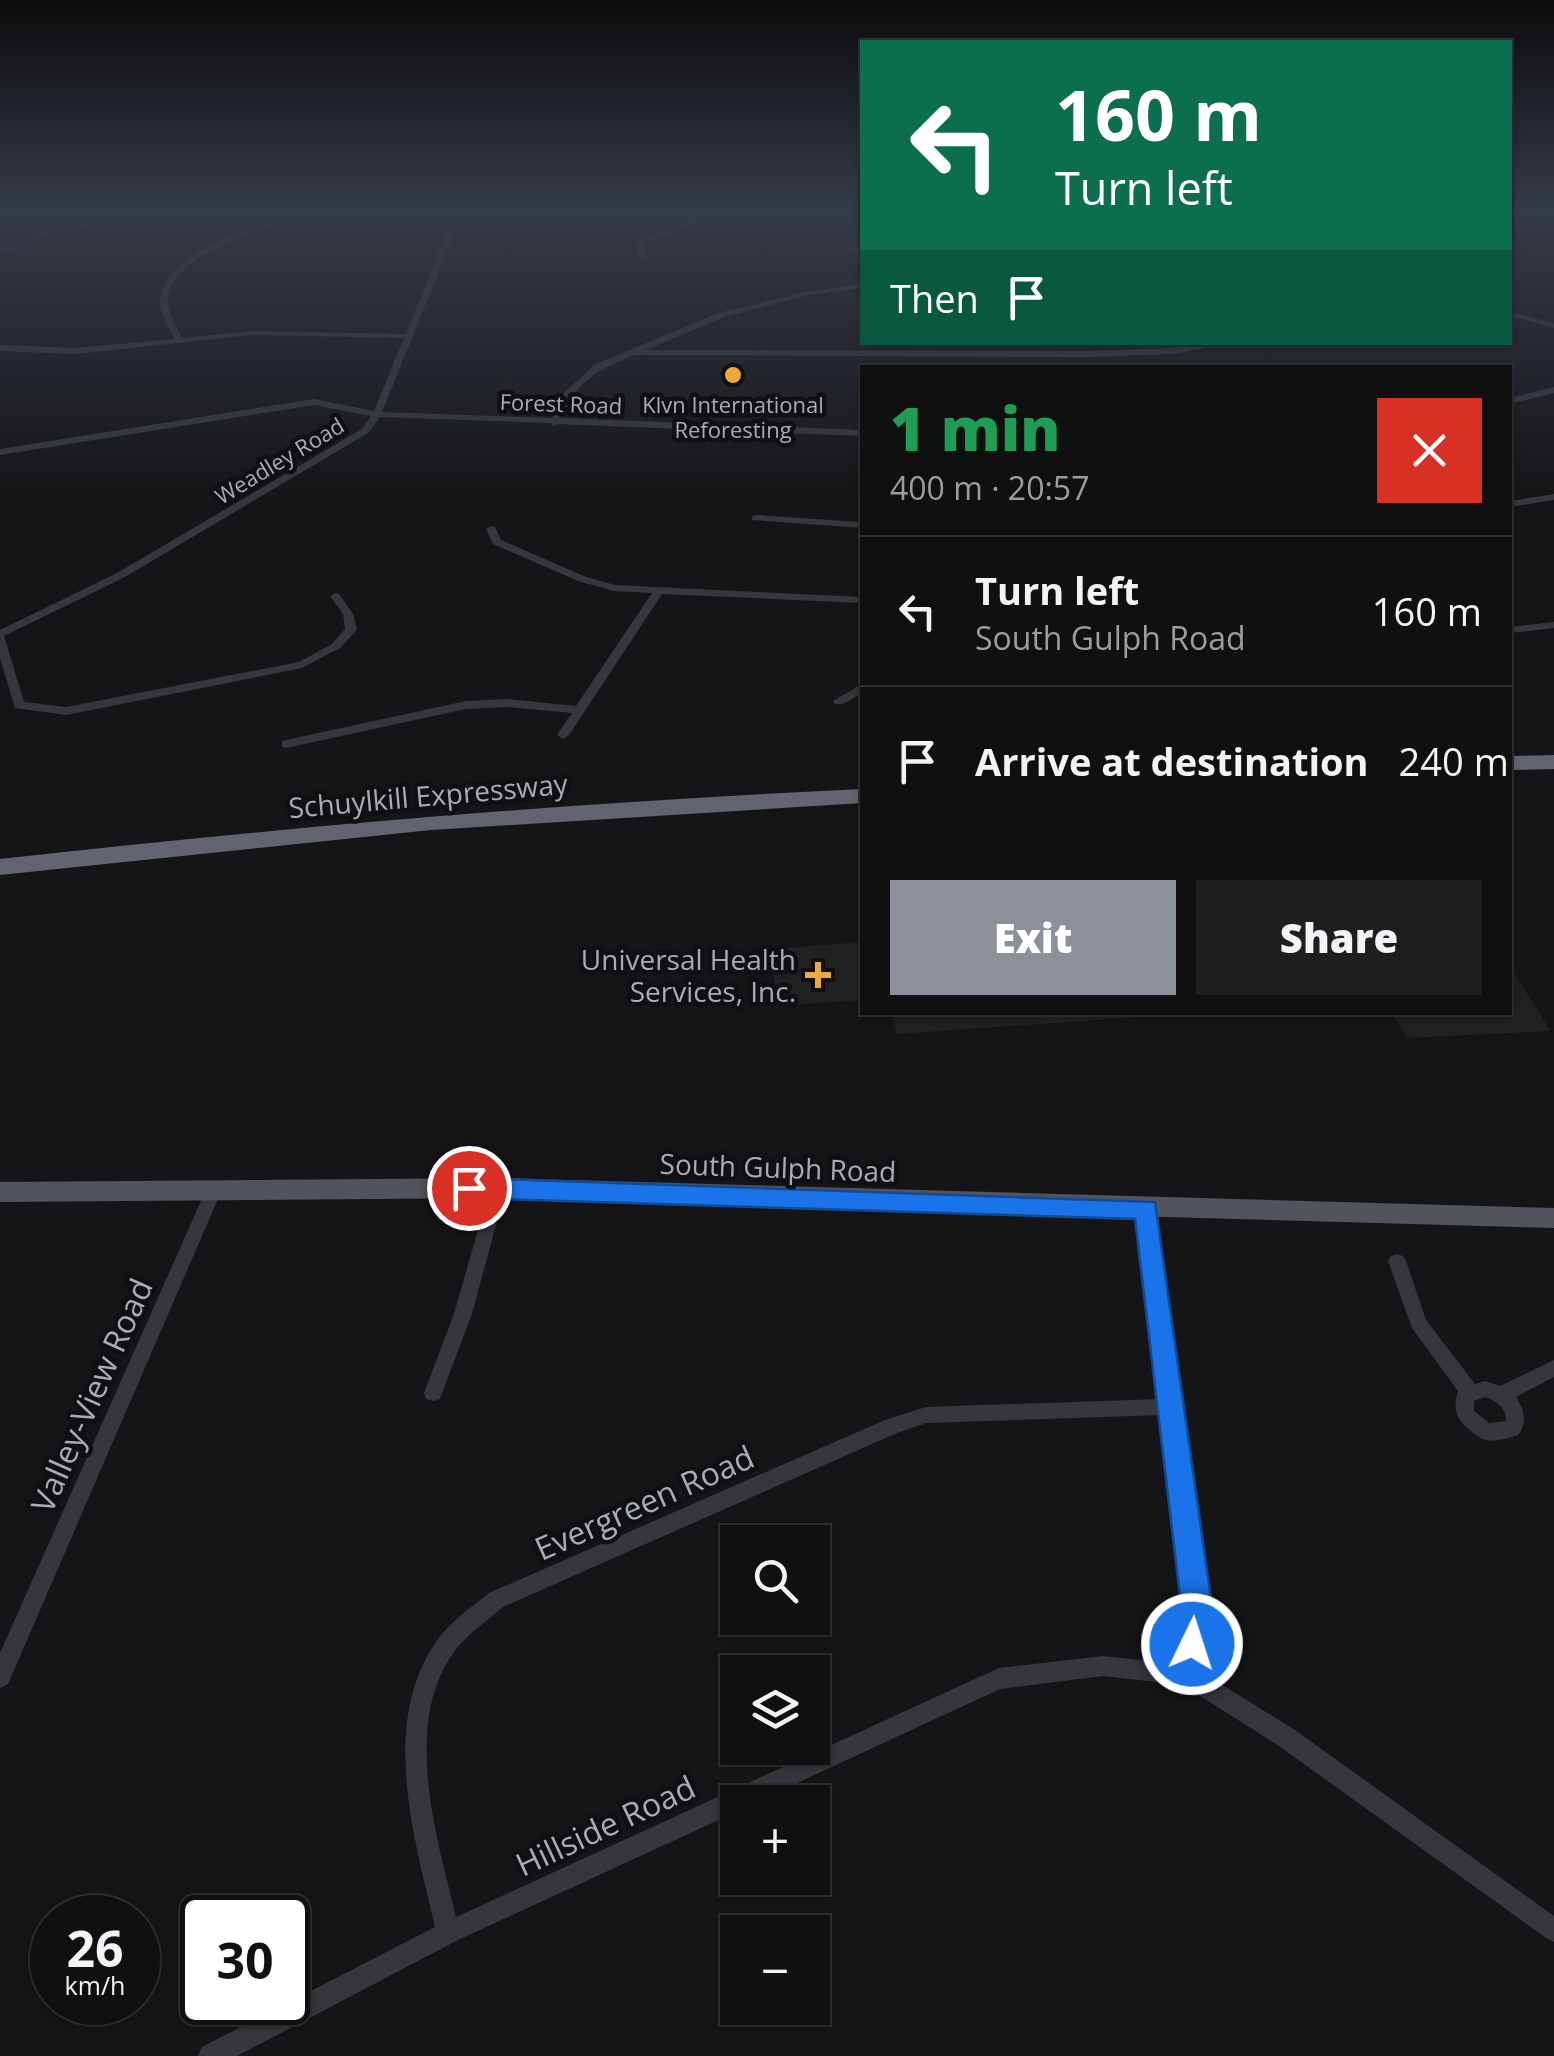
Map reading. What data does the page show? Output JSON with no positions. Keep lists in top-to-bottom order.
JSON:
{
  "streets": {
    "highway": ["Schuylkill Expressway"],
    "main road": ["South Gulph Road"],
    "street": [
      "Forest Road",
      "Weadley Road",
      "Valley-View Road",
      "Evergreen Road",
      "Hillside Road"
    ]
  },
  "crossings": [
    ["Forest Road", "Weadley Road"],
    ["South Gulph Road", "Valley-View Road"],
    ["Evergreen Road", "Hillside Road"]
  ],
  "places": {
    "other": ["Klvn International Reforesting"],
    "health": ["Universal Health Services, Inc."]
  },
  "page": {
    "turn": ["160 m", "Turn left"],
    "then": "Then",
    "heading": ["1 min", "400 m · 20:57"],
    "list": [
      {
        "name": "Turn left",
        "note": "South Gulph Road",
        "value": "160 m"
      },
      {
        "name": "Arrive at destination",
        "value": "240 m"
      }
    ],
    "buttons": ["Exit", "Share"],
    "map_buttons": ["+", "−"],
    "speed": "26 km/h",
    "limit": "30"
  }
}
